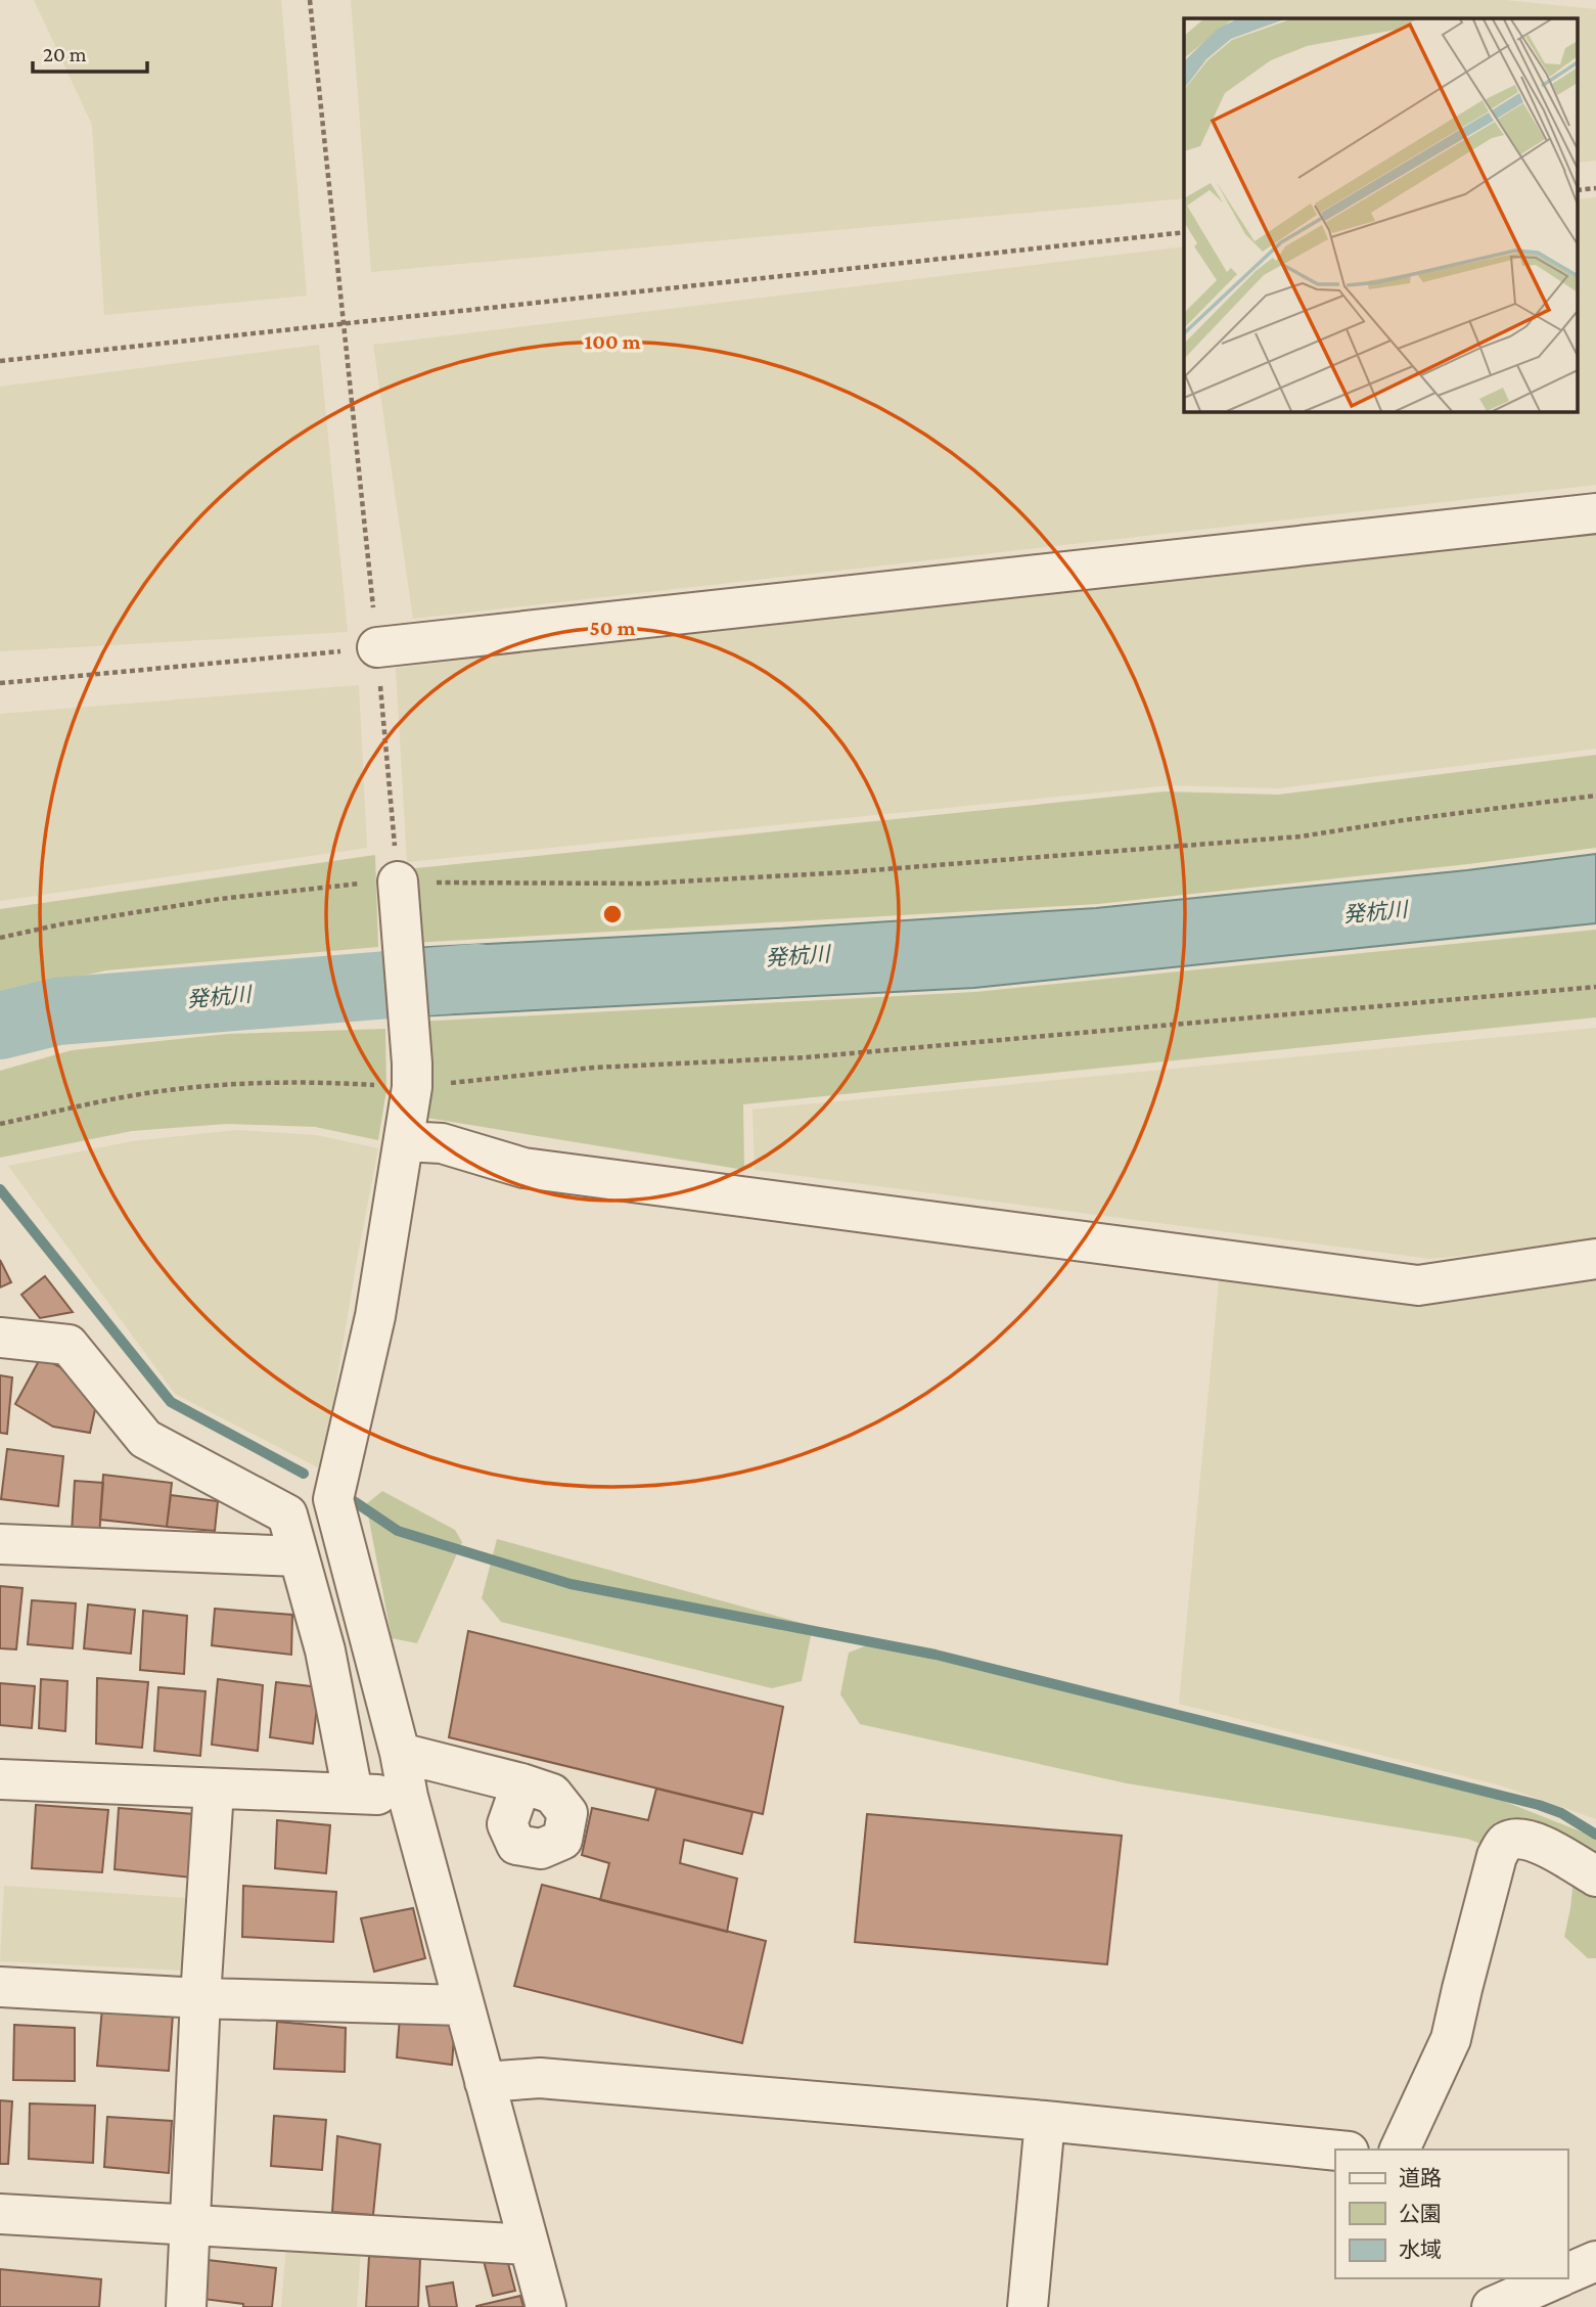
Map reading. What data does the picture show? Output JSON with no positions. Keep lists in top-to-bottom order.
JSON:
{
  "water": ["発杭川"],
  "legend": ["道路", "公園", "水域"],
  "scale_bar": "20 m",
  "rings": ["100 m", "50 m"]
}
